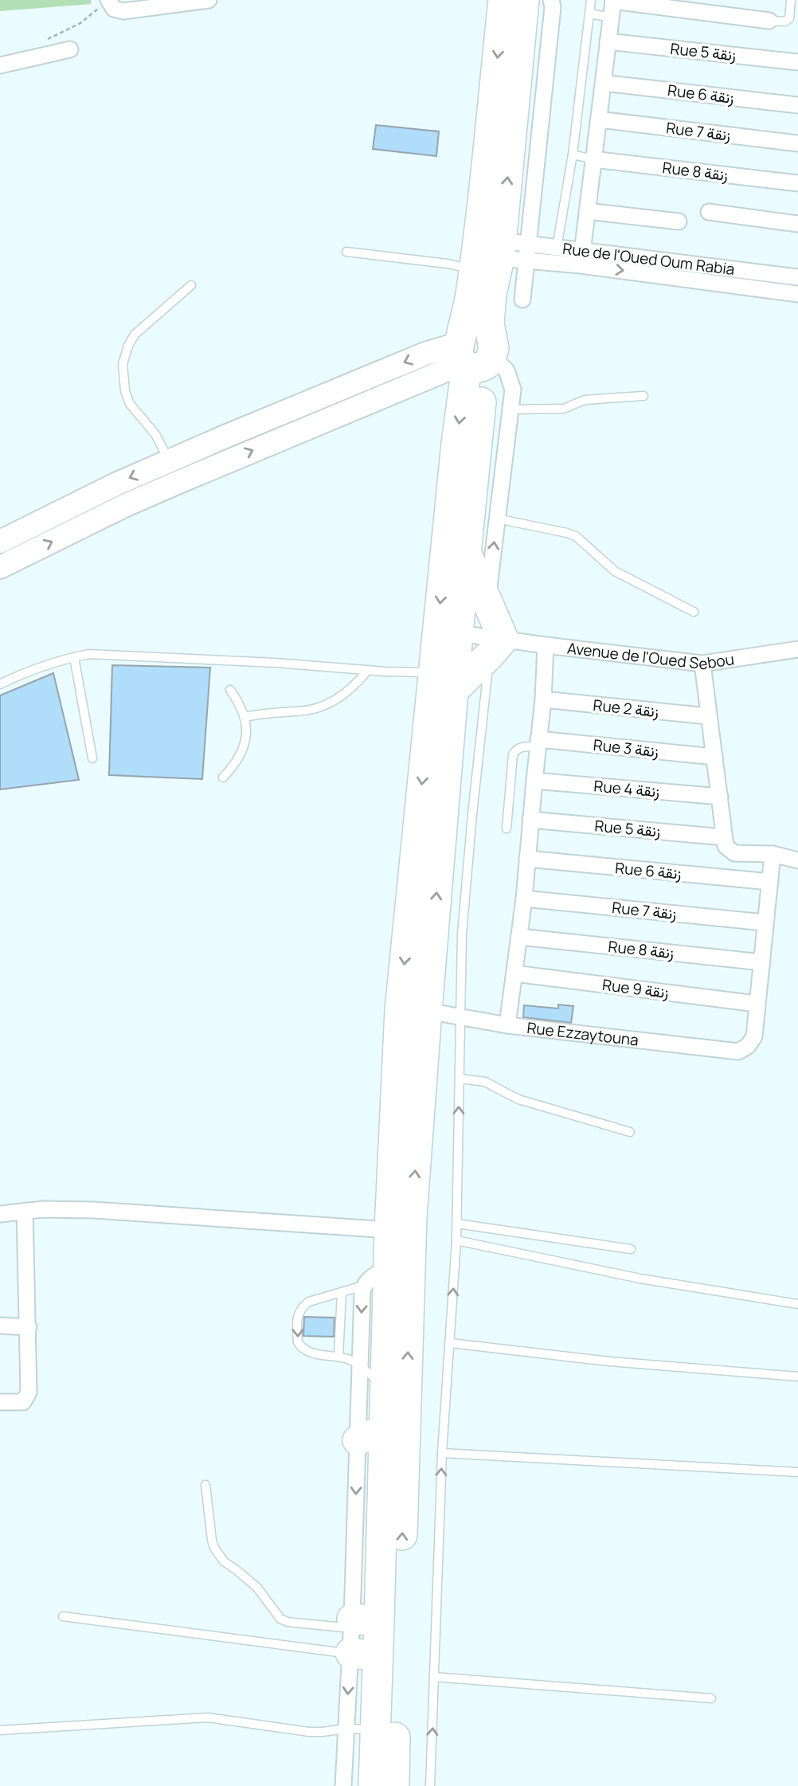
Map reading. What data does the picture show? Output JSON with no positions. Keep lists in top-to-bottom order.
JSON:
{
  "streets": {
    "street": [
      "Rue 5 زنقة",
      "Rue 6 زنقة",
      "Rue 7 زنقة",
      "Rue 8 زنقة",
      "Rue de l'Oued Oum Rabia",
      "Avenue de l'Oued Sebou",
      "Rue 2 زنقة",
      "Rue 3 زنقة",
      "Rue 4 زنقة",
      "Rue 9 زنقة",
      "Rue Ezzaytouna"
    ]
  },
  "crossings": [
    ["Rue 9 زنقة", "Rue Ezzaytouna"]
  ]
}
